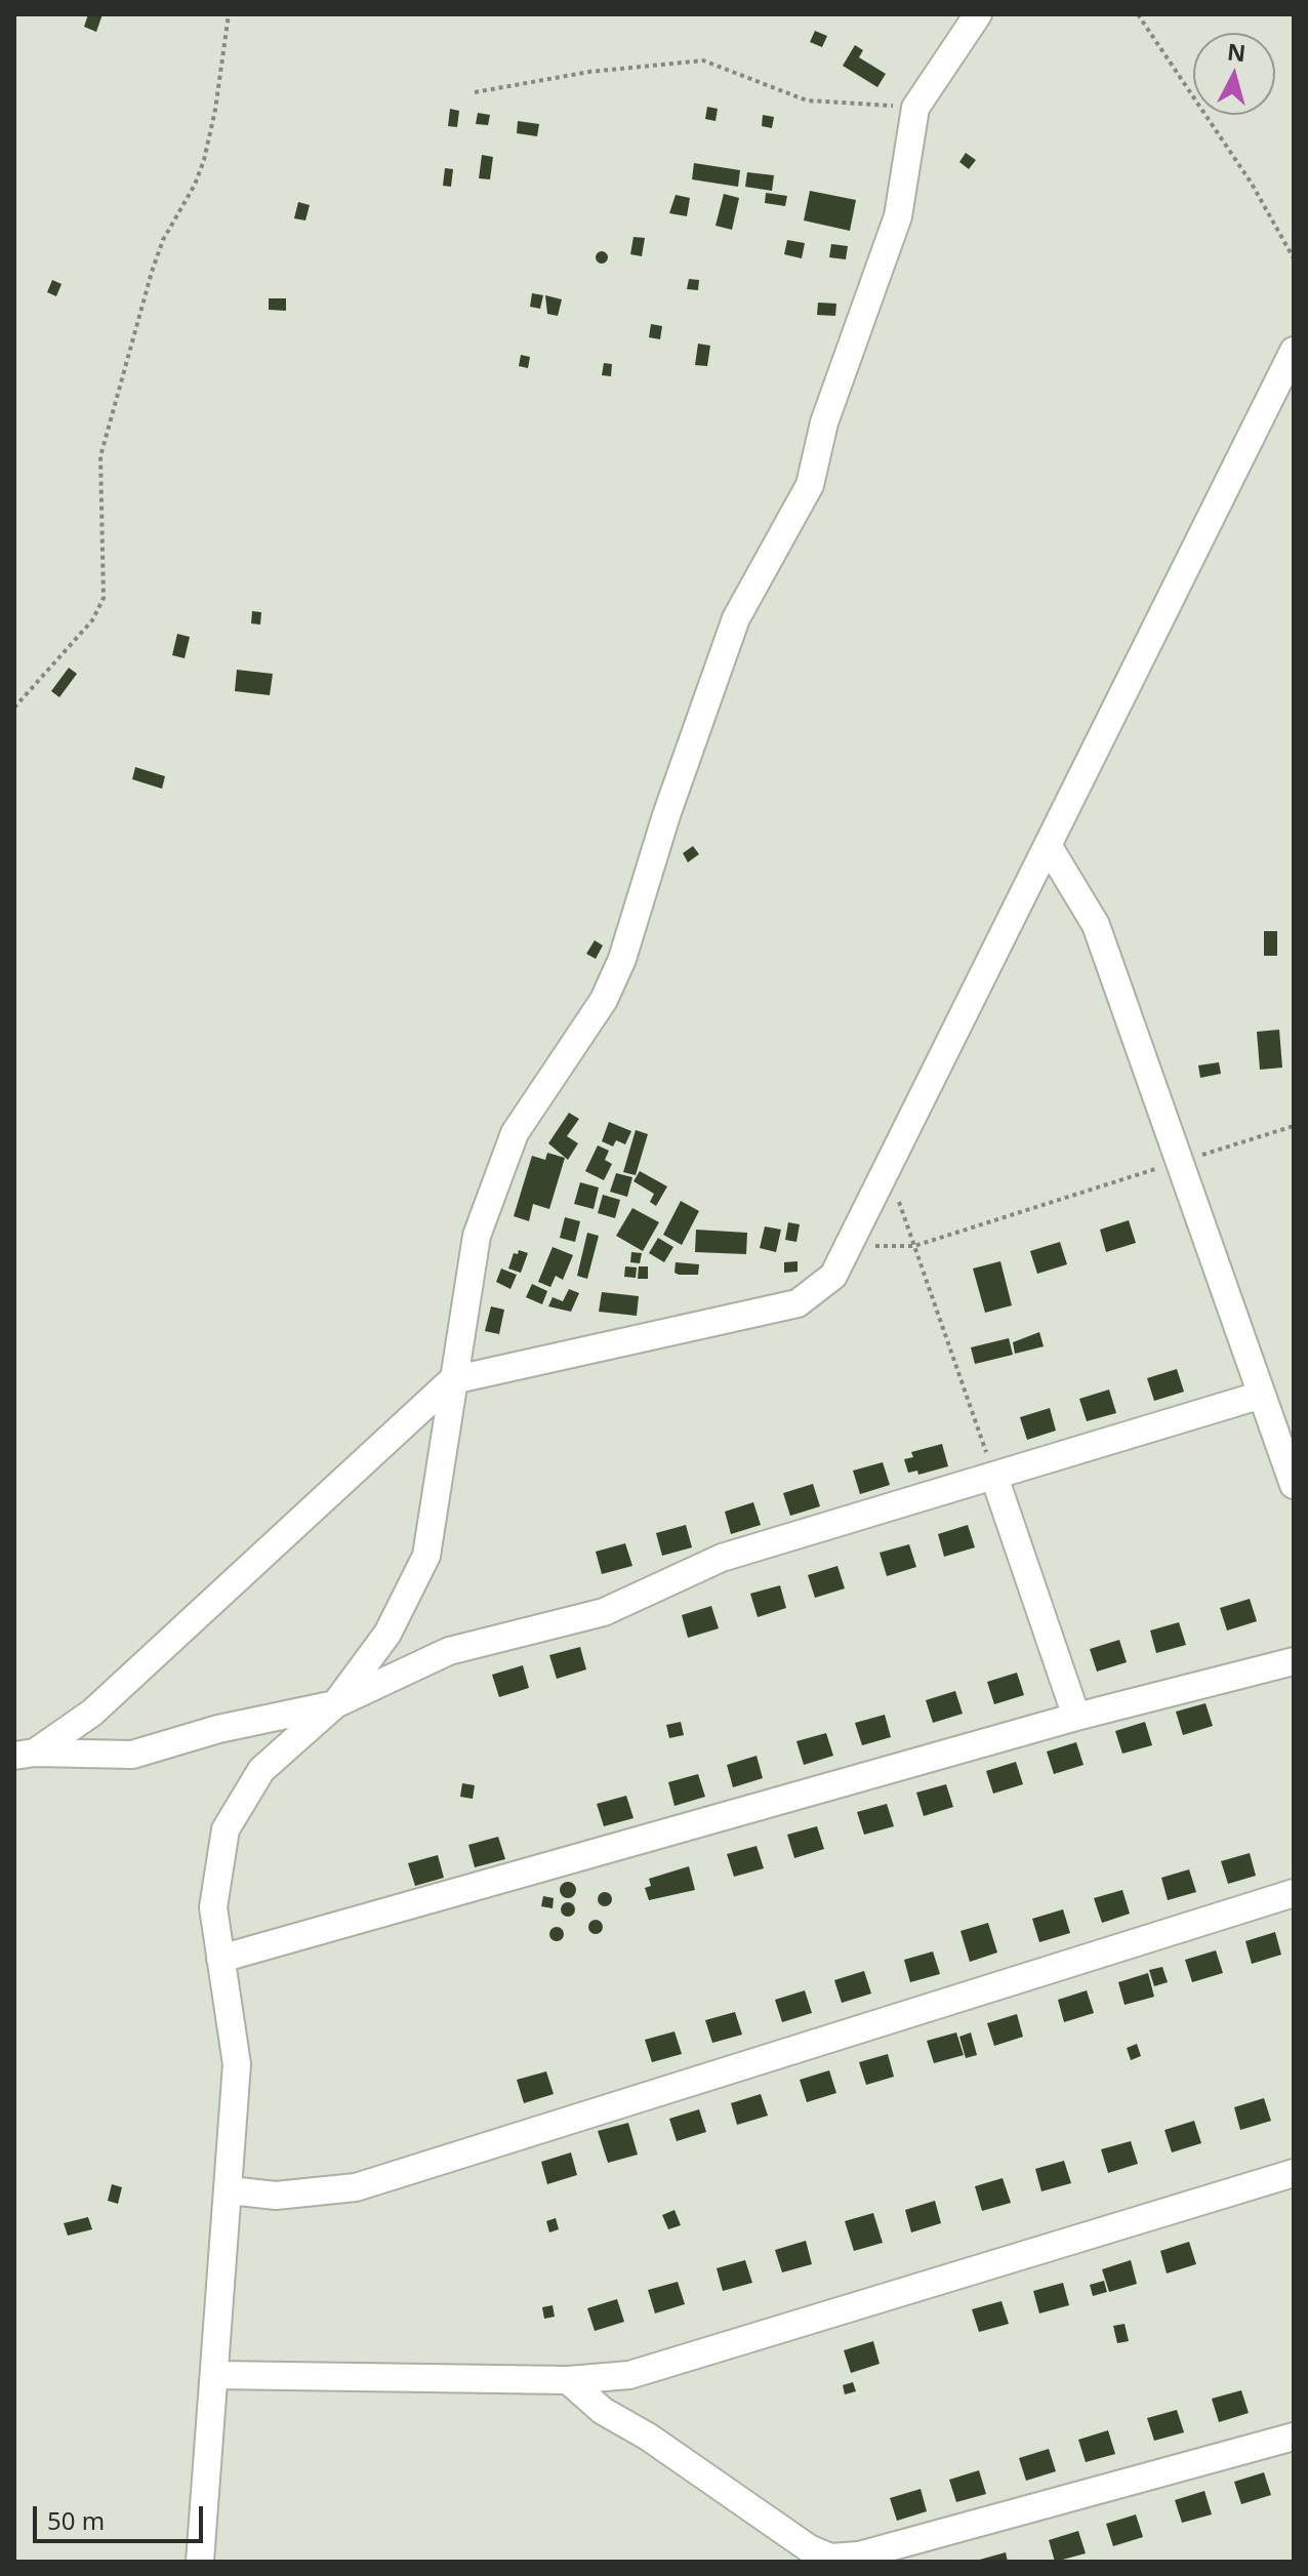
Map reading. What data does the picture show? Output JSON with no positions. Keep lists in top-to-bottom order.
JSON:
{
  "scale_bar": "50 m",
  "north": "top"
}
